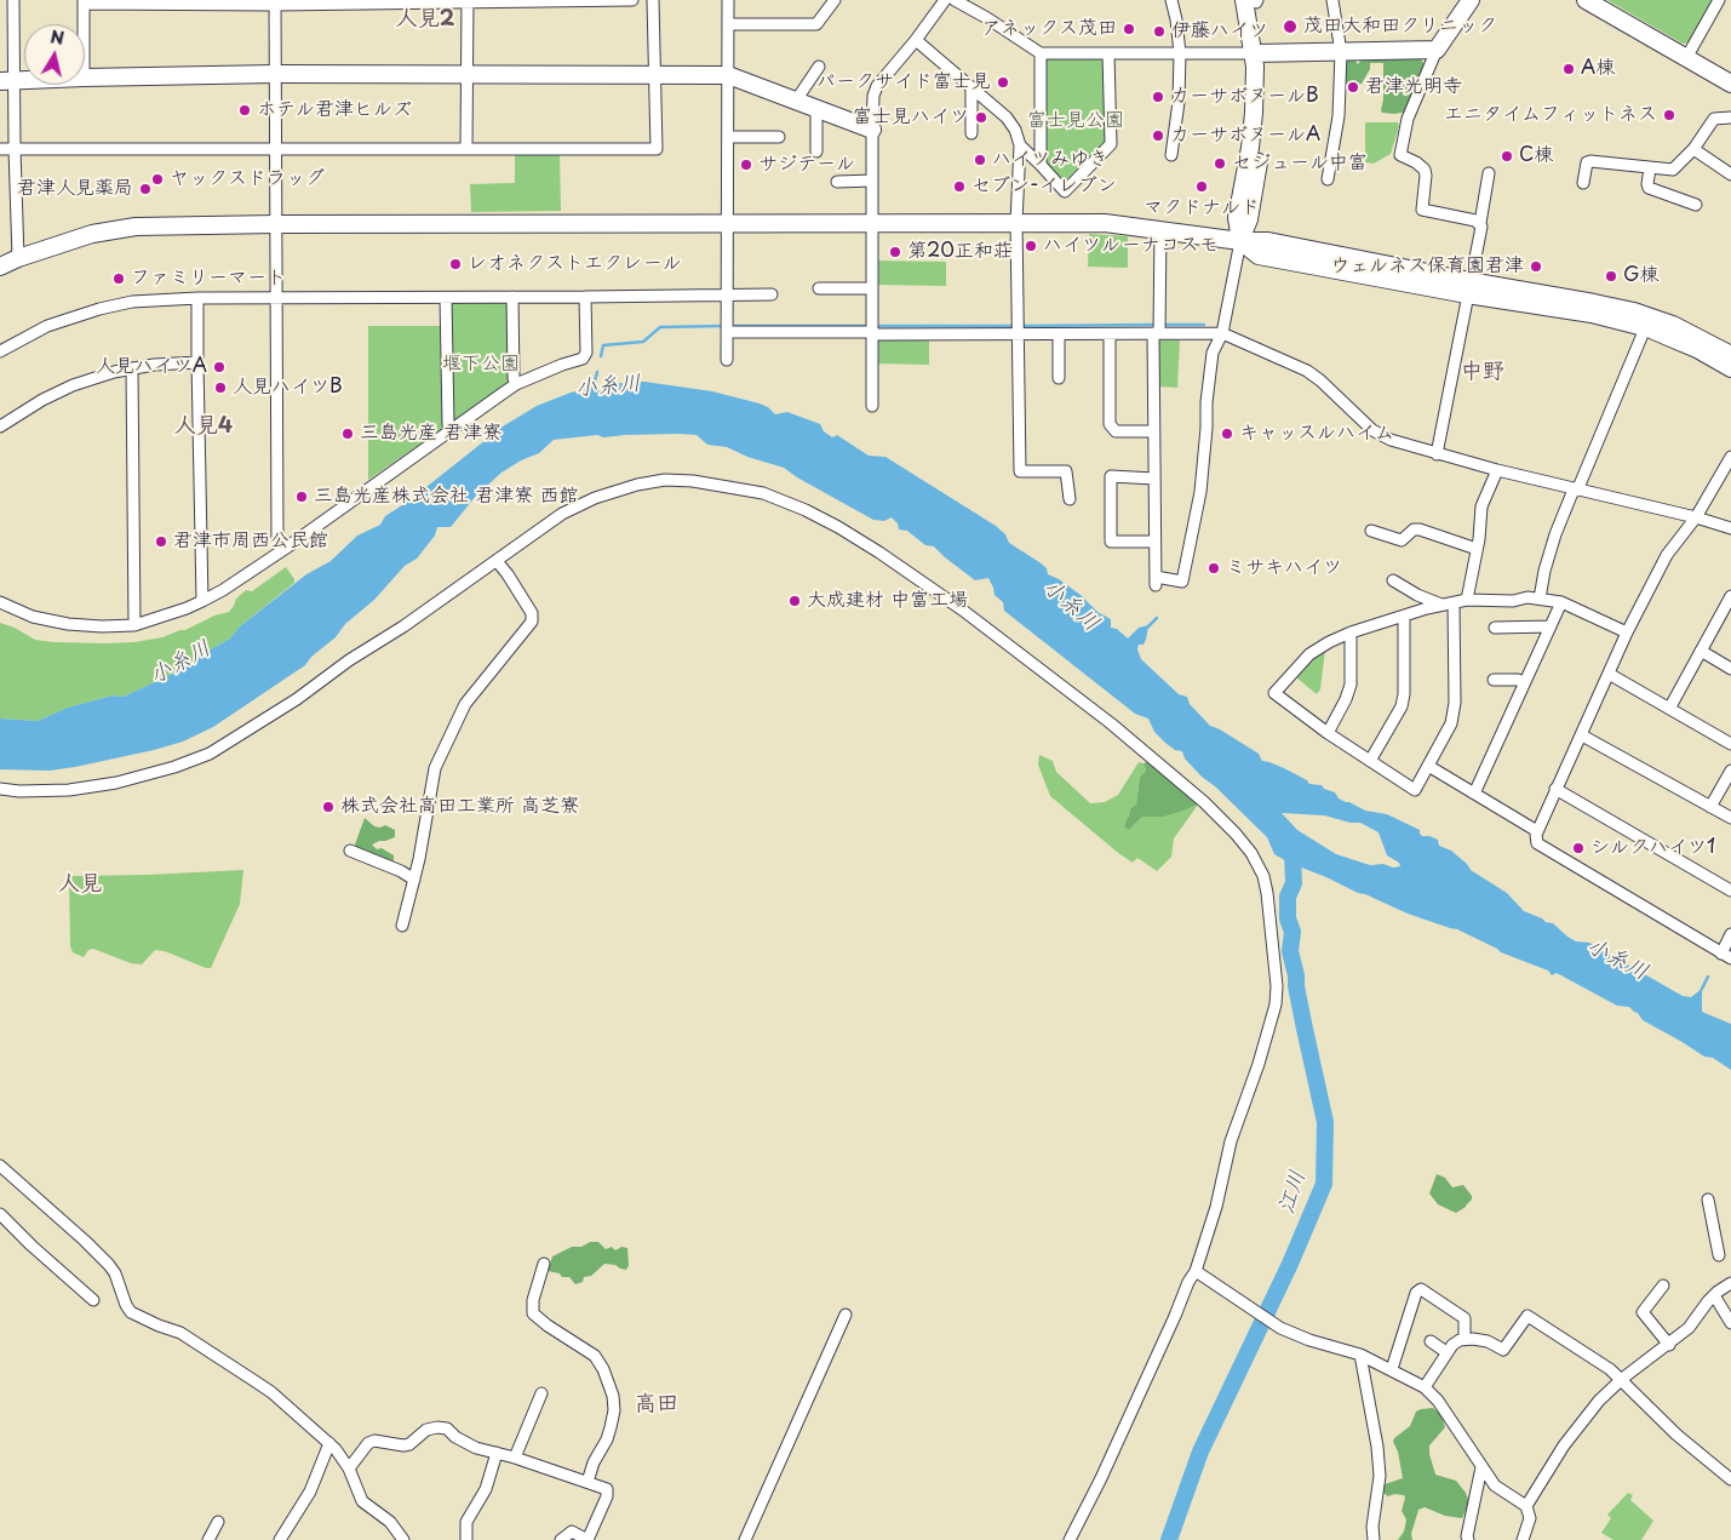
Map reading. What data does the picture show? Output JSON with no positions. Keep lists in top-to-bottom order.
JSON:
{
  "districts": [
    "人見2",
    "中野",
    "人見4",
    "人見",
    "高田"
  ],
  "water": ["小糸川", "江川"],
  "parks": ["富士見公園", "堰下公園"],
  "places": [
    "茂田大和田クリニック",
    "アネックス茂田",
    "伊藤ハイツ",
    "A棟",
    "パークサイド富士見",
    "君津光明寺",
    "カーサボヌールB",
    "ホテル君津ヒルズ",
    "エニタイムフィットネス",
    "富士見ハイツ",
    "カーサボヌールA",
    "C棟",
    "ハイツみゆき",
    "セジュール中富",
    "サジテール",
    "ヤックスドラッグ",
    "セブン-イレブン",
    "マクドナルド",
    "君津人見薬局",
    "ハイツルーナコスモ",
    "第20正和荘",
    "レオネクストエクレール",
    "ウェルネス保育園君津",
    "G棟",
    "ファミリーマート",
    "人見ハイツA",
    "人見ハイツB",
    "三島光産 君津寮",
    "キャッスルハイム",
    "三島光産株式会社 君津寮 西館",
    "君津市周西公民館",
    "ミサキハイツ",
    "大成建材 中富工場",
    "株式会社高田工業所 高芝寮",
    "シルクハイツ1"
  ],
  "north": "top"
}
